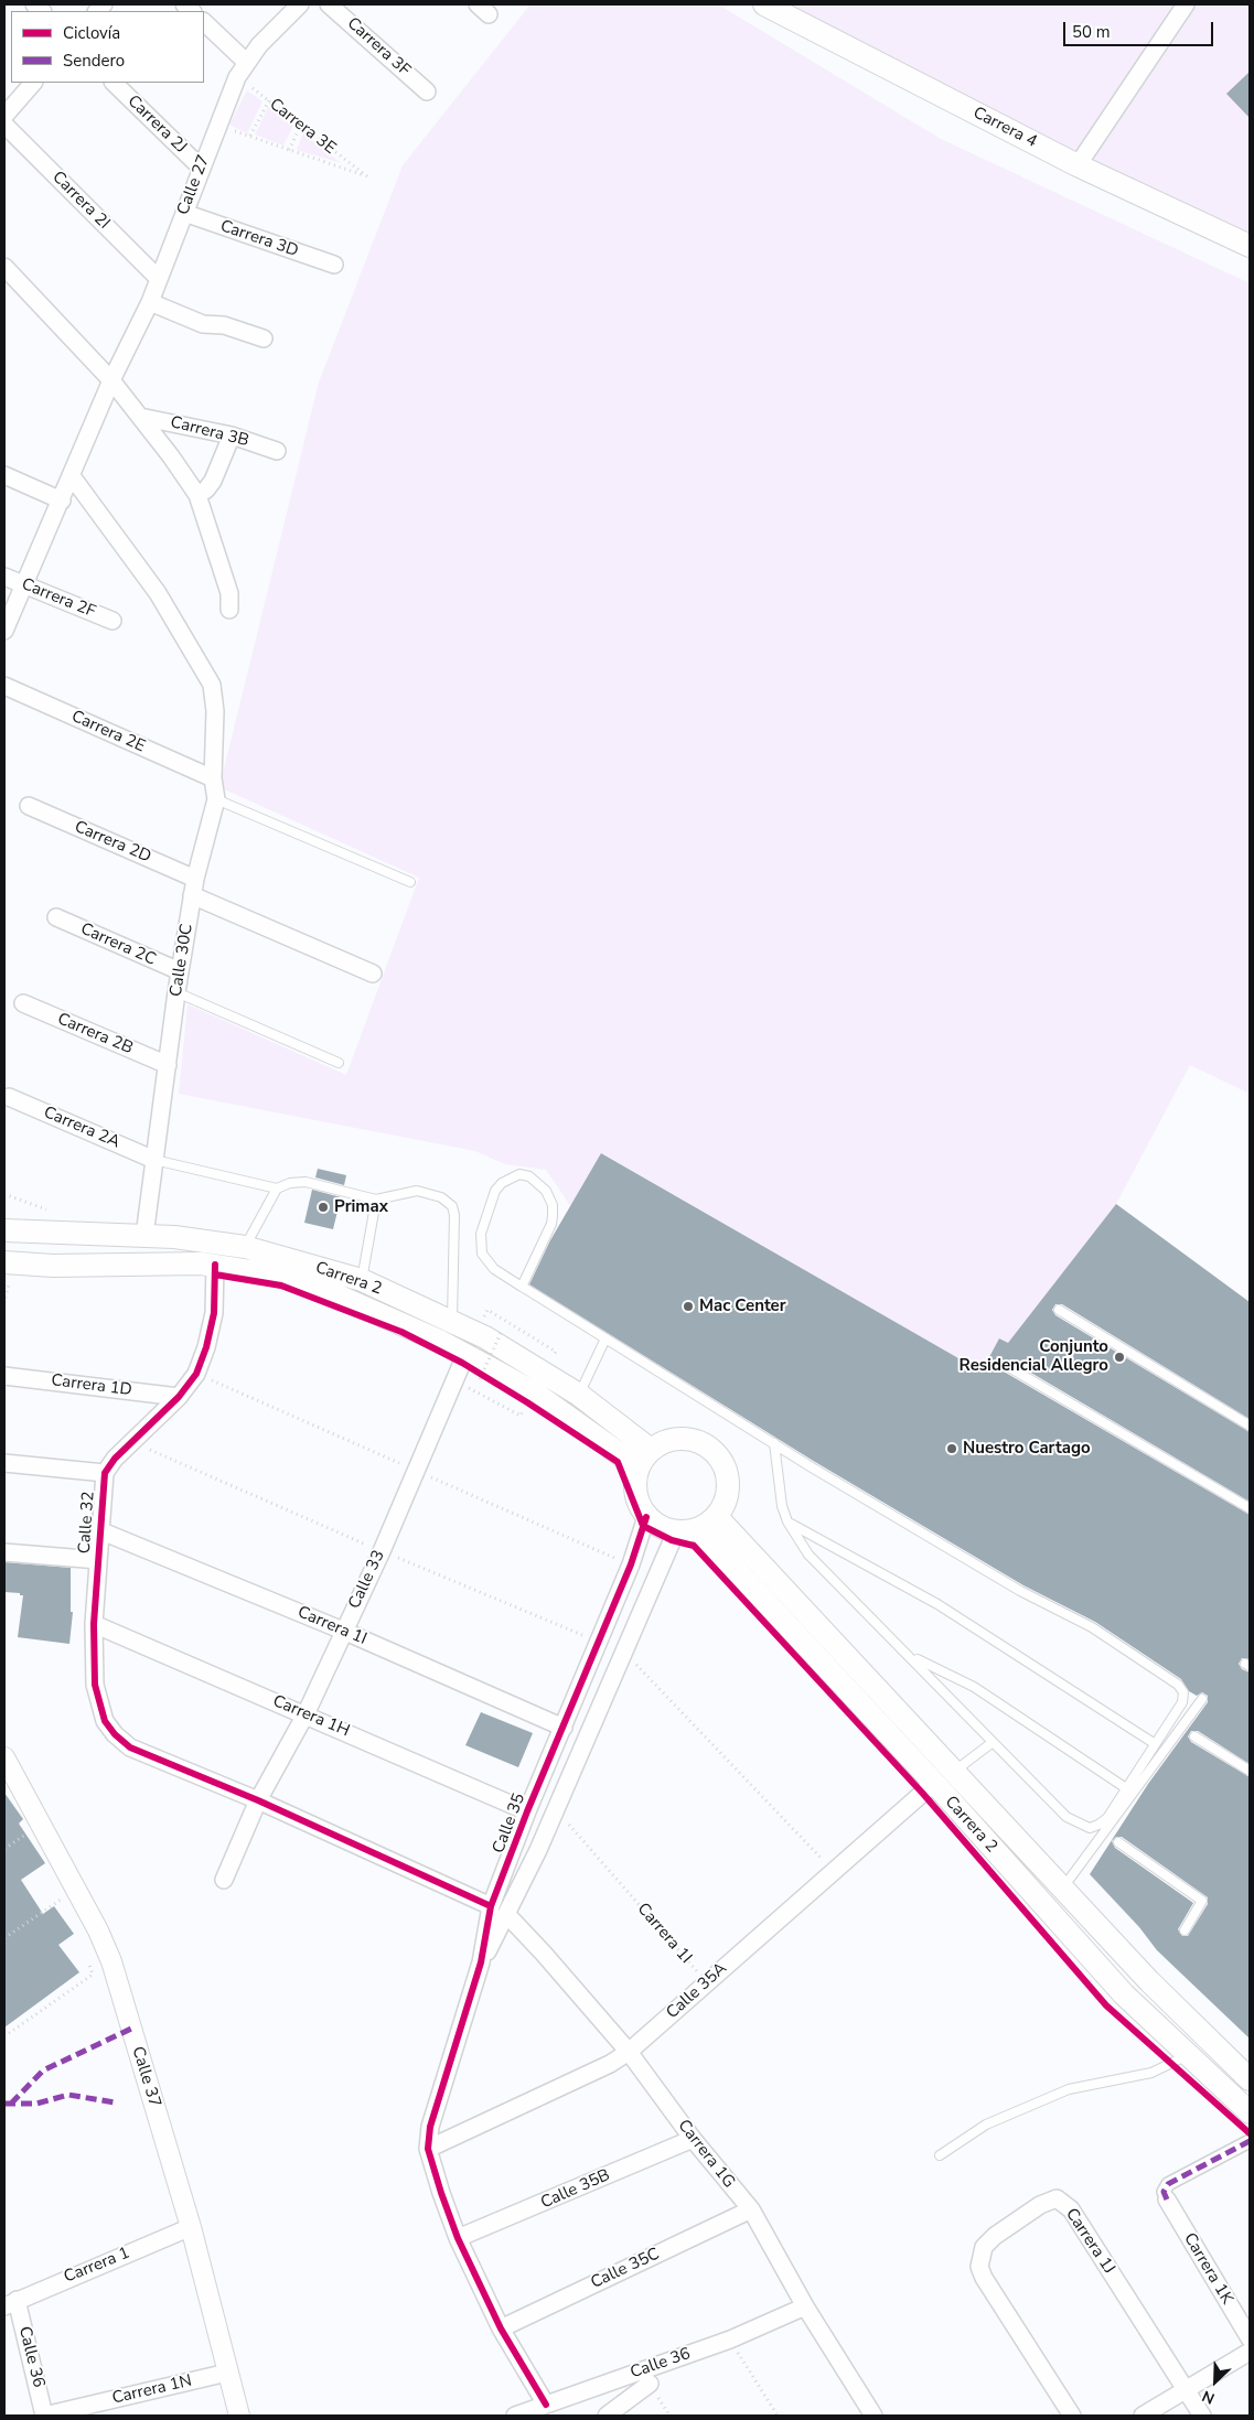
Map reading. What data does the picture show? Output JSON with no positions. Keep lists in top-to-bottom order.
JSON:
{
  "streets": {
    "main road": ["Carrera 4", "Carrera 2"],
    "street": [
      "Carrera 3F",
      "Carrera 2J",
      "Calle 27",
      "Carrera 2I",
      "Carrera 3D",
      "Carrera 3B",
      "Carrera 2F",
      "Carrera 2E",
      "Carrera 2D",
      "Carrera 2C",
      "Calle 30C",
      "Carrera 2B",
      "Carrera 2A",
      "Carrera 1D",
      "Calle 32",
      "Calle 33",
      "Carrera 1I",
      "Carrera 1H",
      "Calle 35",
      "Calle 35A",
      "Calle 37",
      "Carrera 1G",
      "Calle 35B",
      "Carrera 1J",
      "Carrera 1",
      "Calle 35C",
      "Carrera 1K",
      "Calle 36",
      "Carrera 1N"
    ],
    "path": ["Carrera 3E"]
  },
  "crossings": [
    ["Carrera 2J", "Calle 27"],
    ["Carrera 3E", "Calle 27"],
    ["Calle 27", "Carrera 2I"],
    ["Calle 27", "Carrera 3D"],
    ["Calle 27", "Carrera 2F"],
    ["Calle 27", "Calle 30C"],
    ["Carrera 2E", "Calle 30C"],
    ["Carrera 2D", "Calle 30C"],
    ["Carrera 2C", "Calle 30C"],
    ["Calle 30C", "Carrera 2B"],
    ["Calle 30C", "Carrera 2A"],
    ["Calle 30C", "Carrera 2"],
    ["Carrera 2", "Calle 32"],
    ["Carrera 2", "Calle 33"],
    ["Carrera 2", "Calle 35"],
    ["Carrera 2", "Calle 35A"],
    ["Carrera 1D", "Calle 32"],
    ["Calle 32", "Calle 33"],
    ["Calle 32", "Carrera 1I"],
    ["Calle 32", "Carrera 1H"],
    ["Calle 33", "Carrera 1I"],
    ["Calle 33", "Carrera 1H"],
    ["Carrera 1I", "Calle 35"],
    ["Carrera 1I", "Calle 35A"],
    ["Carrera 1H", "Calle 35"],
    ["Calle 35", "Calle 35A"],
    ["Calle 35", "Carrera 1G"],
    ["Calle 35A", "Carrera 1G"],
    ["Calle 37", "Carrera 1"],
    ["Calle 37", "Carrera 1N"],
    ["Carrera 1G", "Calle 35B"],
    ["Carrera 1G", "Calle 35C"],
    ["Carrera 1G", "Calle 36"],
    ["Carrera 1", "Calle 36"],
    ["Calle 36", "Carrera 1N"]
  ],
  "places": [
    "Primax",
    "Mac Center",
    "Conjunto Residencial Allegro",
    "Nuestro Cartago"
  ],
  "legend": ["Ciclovía", "Sendero"],
  "scale_bar": "50 m",
  "north": "bottom left"
}
